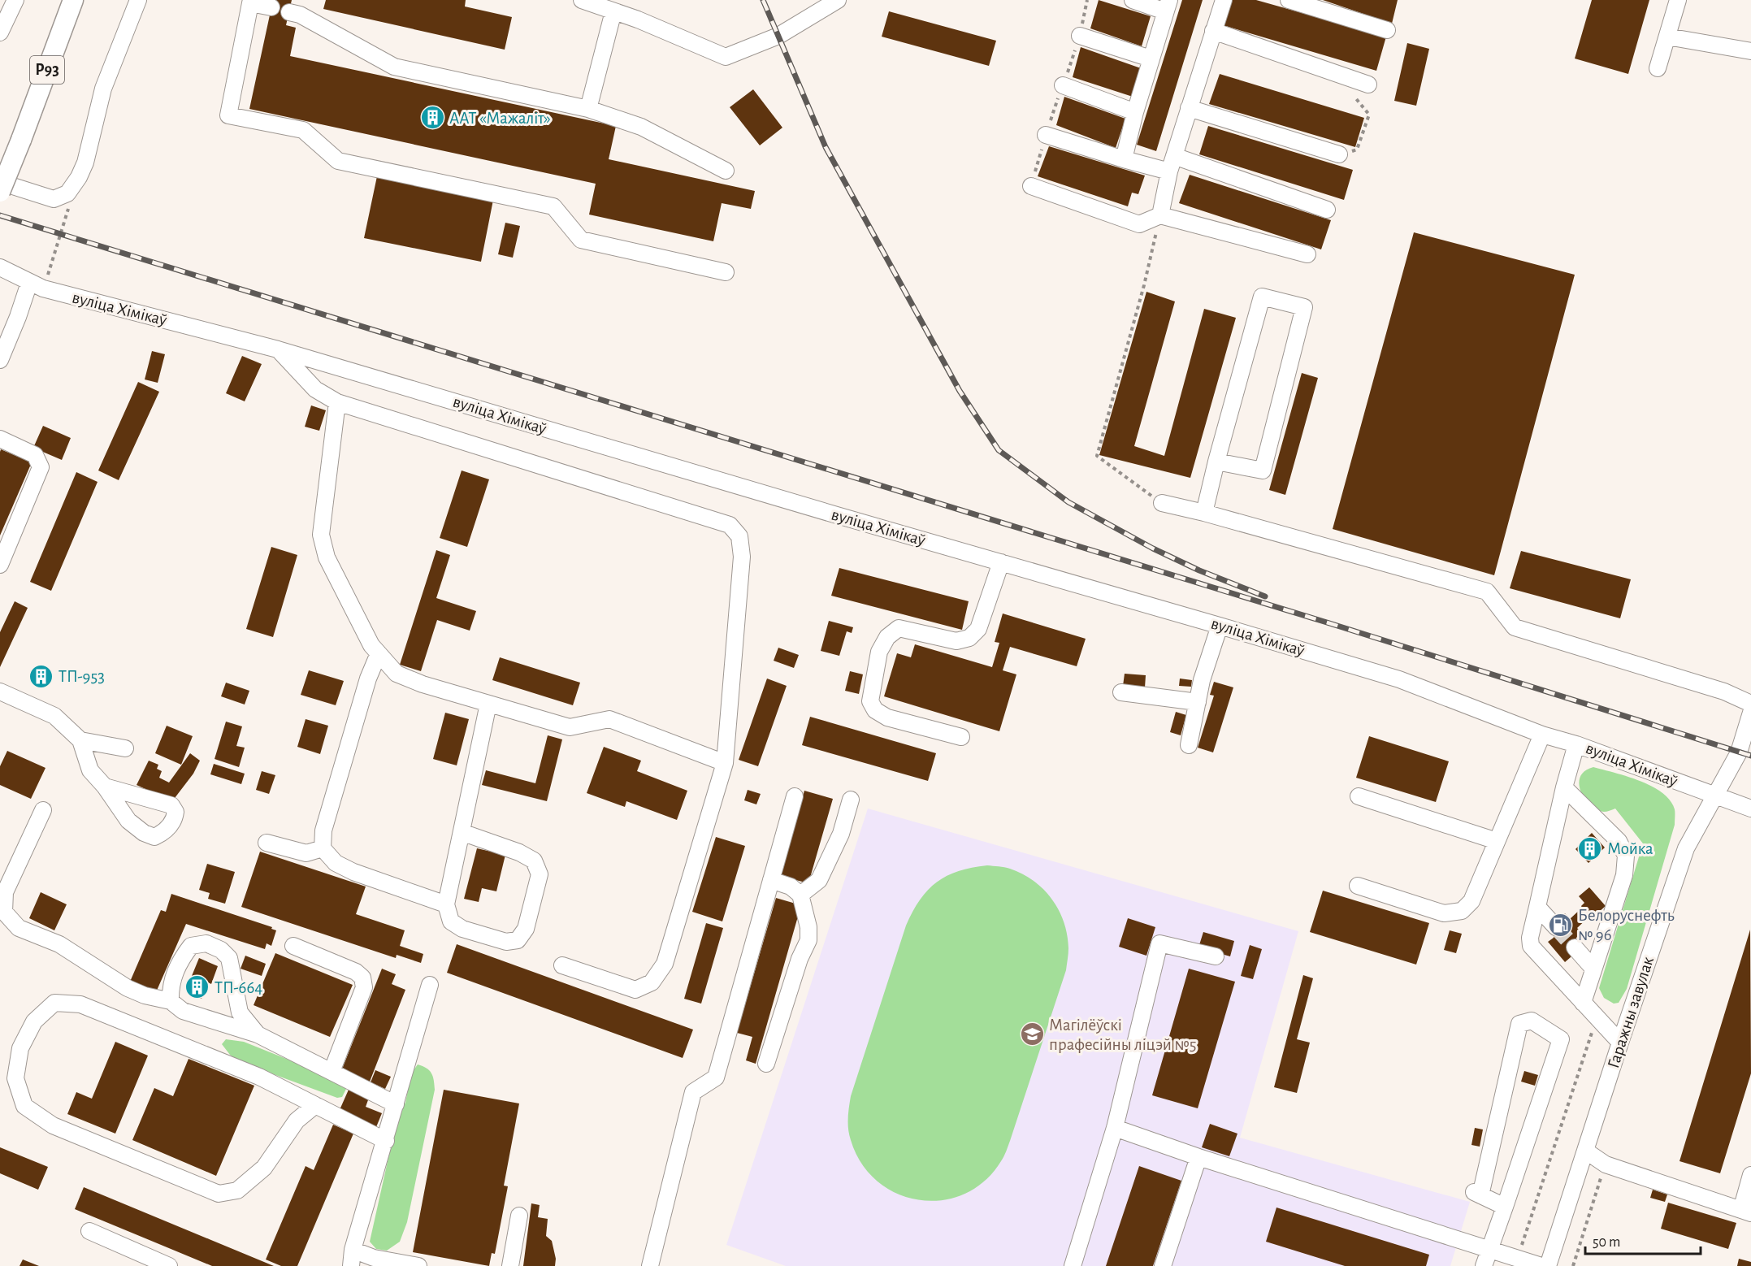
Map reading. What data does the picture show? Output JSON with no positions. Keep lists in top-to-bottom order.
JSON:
{
  "streets": {
    "main road": ["Р93"],
    "street": ["вуліца Хімікаў", "Гаражны завулак"]
  },
  "crossings": [
    ["вуліца Хімікаў", "Гаражны завулак"]
  ],
  "places": {
    "building": [
      "ААТ «Мажаліт»",
      "ТП-953",
      "Мойка",
      "ТП-664"
    ],
    "fuel station": ["Белоруснефть № 96"],
    "school or university": ["Магілёўскі прафесійны ліцэй №5"]
  },
  "scale_bar": "50 m"
}
